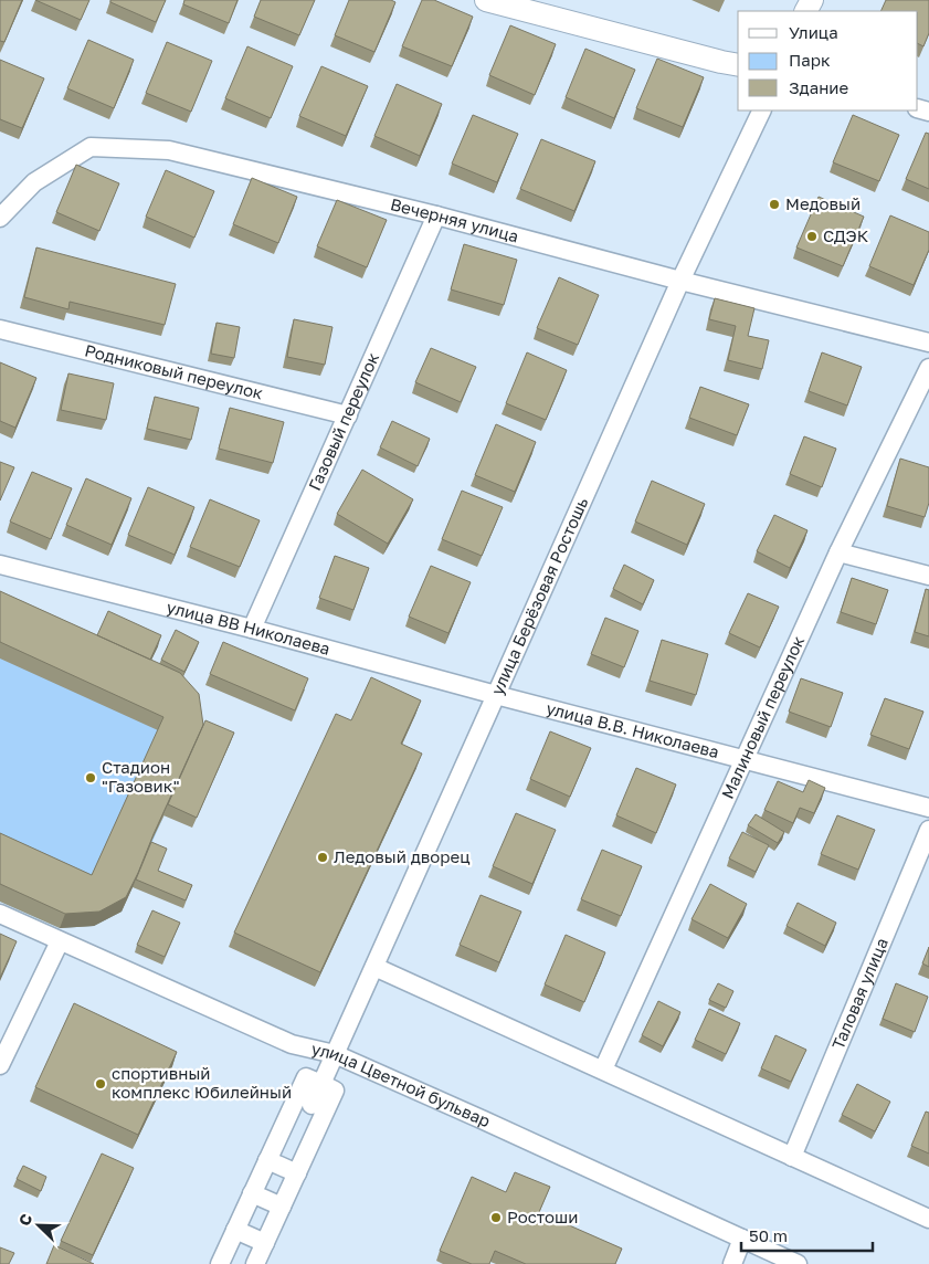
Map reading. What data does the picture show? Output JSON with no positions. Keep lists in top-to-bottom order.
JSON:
{
  "streets": {
    "street": [
      "Вечерняя улица",
      "Родниковый переулок",
      "Газовый переулок",
      "улица Берёзовая Ростошь",
      "улица ВВ Николаева",
      "Малиновый переулок",
      "улица В.В. Николаева",
      "Таловая улица",
      "улица Цветной бульвар"
    ]
  },
  "crossings": [
    ["Вечерняя улица", "Газовый переулок"],
    ["Вечерняя улица", "улица Берёзовая Ростошь"],
    ["Родниковый переулок", "Газовый переулок"],
    ["Газовый переулок", "улица ВВ Николаева"],
    ["улица Берёзовая Ростошь", "улица ВВ Николаева"],
    ["улица Берёзовая Ростошь", "улица В.В. Николаева"],
    ["улица Берёзовая Ростошь", "улица Цветной бульвар"],
    ["улица ВВ Николаева", "улица В.В. Николаева"],
    ["Малиновый переулок", "улица В.В. Николаева"]
  ],
  "places": [
    "Медовый",
    "СДЭК",
    "Стадион \"Газовик\"",
    "Ледовый дворец",
    "спортивный комплекс Юбилейный",
    "Ростоши"
  ],
  "legend": ["Улица", "Парк", "Здание"],
  "scale_bar": "50 m",
  "north": "top left"
}
